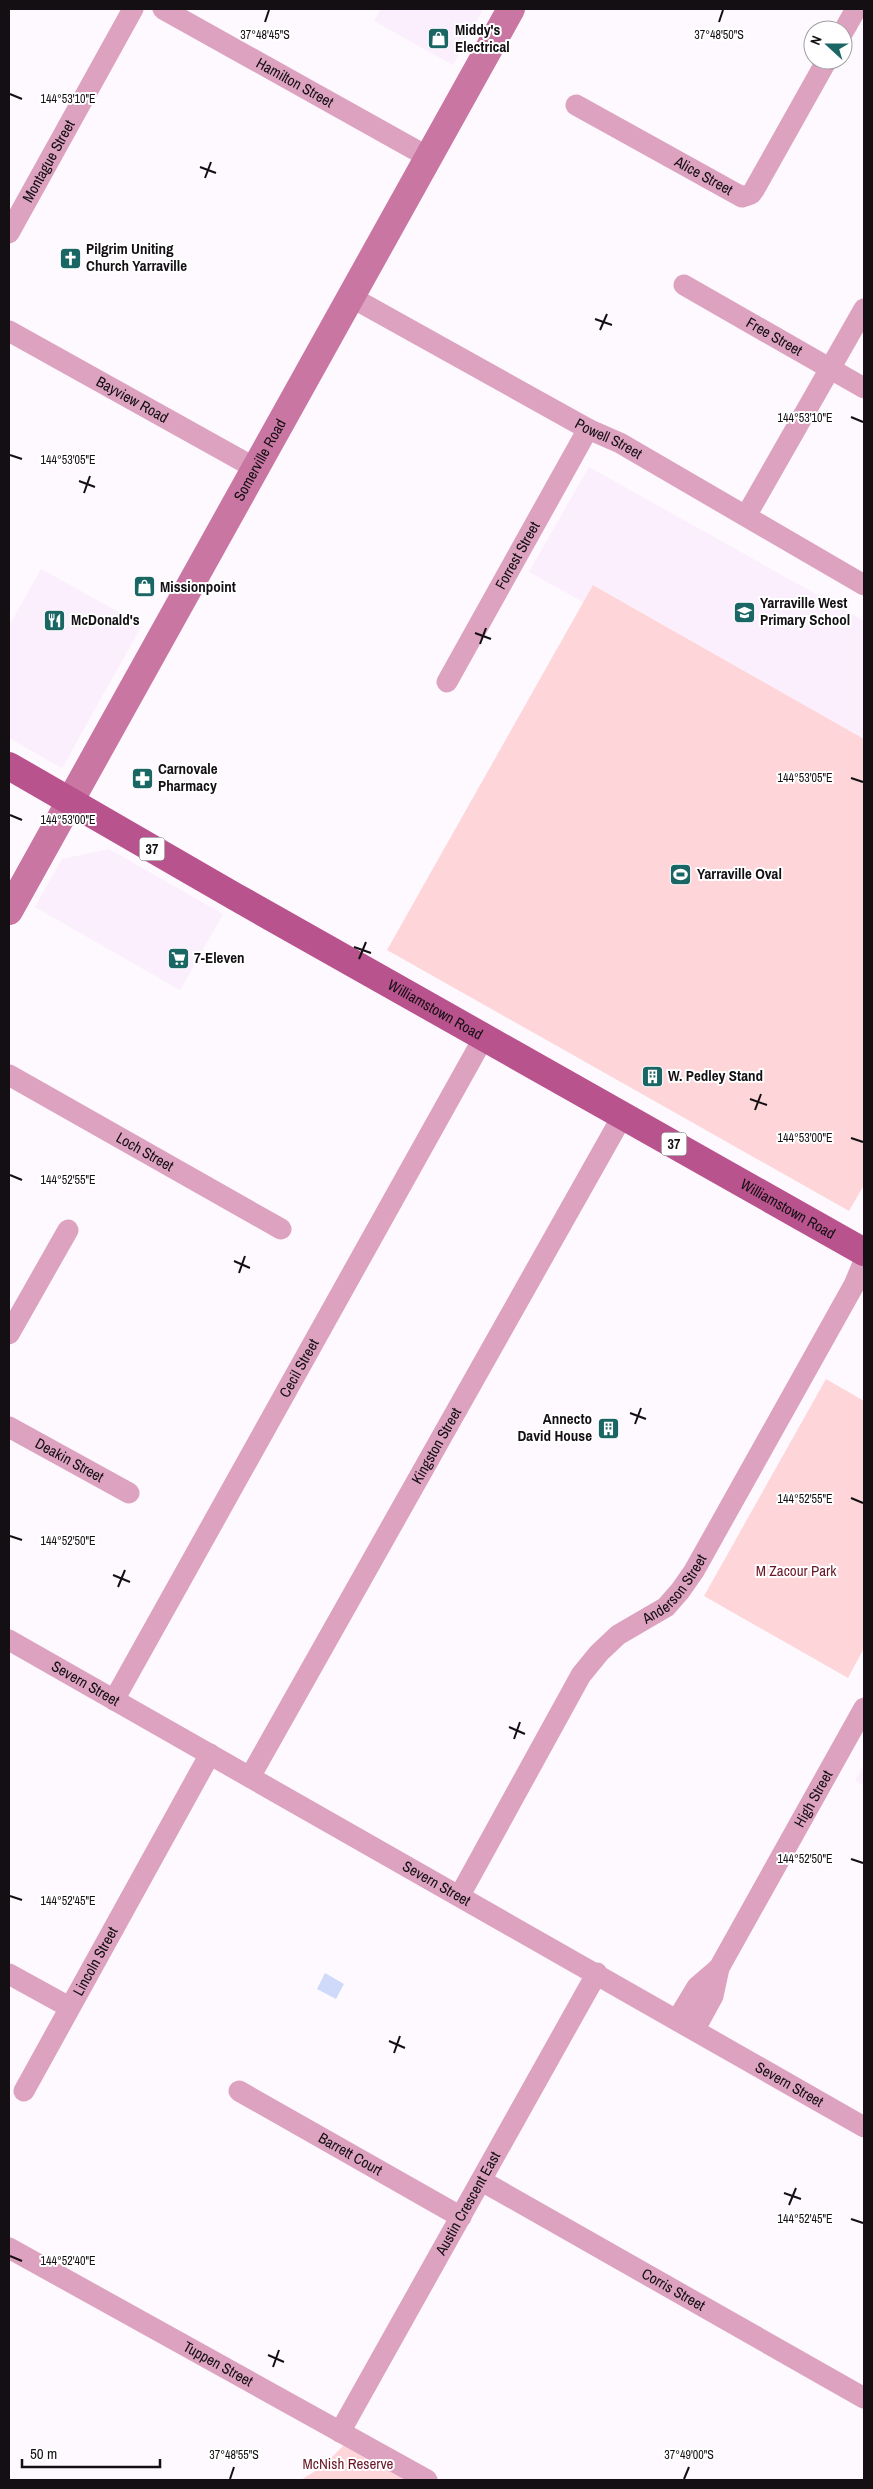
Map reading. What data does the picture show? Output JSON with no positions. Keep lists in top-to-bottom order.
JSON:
{
  "streets": {
    "main road": ["Somerville Road", "37", "Williamstown Road"],
    "street": [
      "Hamilton Street",
      "Montague Street",
      "Alice Street",
      "Free Street",
      "Bayview Road",
      "Powell Street",
      "Forrest Street",
      "Loch Street",
      "Cecil Street",
      "Kingston Street",
      "Deakin Street",
      "Anderson Street",
      "Severn Street",
      "High Street",
      "Lincoln Street",
      "Barrett Court",
      "Austin Crescent East",
      "Corris Street",
      "Tuppen Street"
    ]
  },
  "crossings": [
    ["Hamilton Street", "Somerville Road"],
    ["Bayview Road", "Somerville Road"],
    ["Powell Street", "Somerville Road"],
    ["Powell Street", "Forrest Street"],
    ["Somerville Road", "Williamstown Road"],
    ["Williamstown Road", "Cecil Street"],
    ["Williamstown Road", "Kingston Street"],
    ["Cecil Street", "Severn Street"],
    ["Kingston Street", "Severn Street"],
    ["Anderson Street", "Severn Street"],
    ["Severn Street", "High Street"],
    ["Severn Street", "Lincoln Street"],
    ["Severn Street", "Austin Crescent East"],
    ["Barrett Court", "Austin Crescent East"],
    ["Austin Crescent East", "Corris Street"],
    ["Austin Crescent East", "Tuppen Street"]
  ],
  "parks": ["M Zacour Park", "McNish Reserve"],
  "places": {
    "shop": ["Middy's Electrical", "Missionpoint"],
    "church": ["Pilgrim Uniting Church Yarraville"],
    "school or university": ["Yarraville West Primary School"],
    "restaurant": ["McDonald's"],
    "pharmacy": ["Carnovale Pharmacy"],
    "sports": ["Yarraville Oval"],
    "supermarket": ["7-Eleven"],
    "building": ["W. Pedley Stand", "Annecto David House"]
  },
  "scale_bar": "50 m",
  "north": "left",
  "coordinates": [
    "37°48'45\"S",
    "37°48'50\"S",
    "144°53'10\"E",
    "144°53'05\"E",
    "144°53'00\"E",
    "144°52'55\"E",
    "144°52'50\"E",
    "144°52'45\"E",
    "144°52'40\"E",
    "37°48'55\"S",
    "37°49'00\"S"
  ]
}
